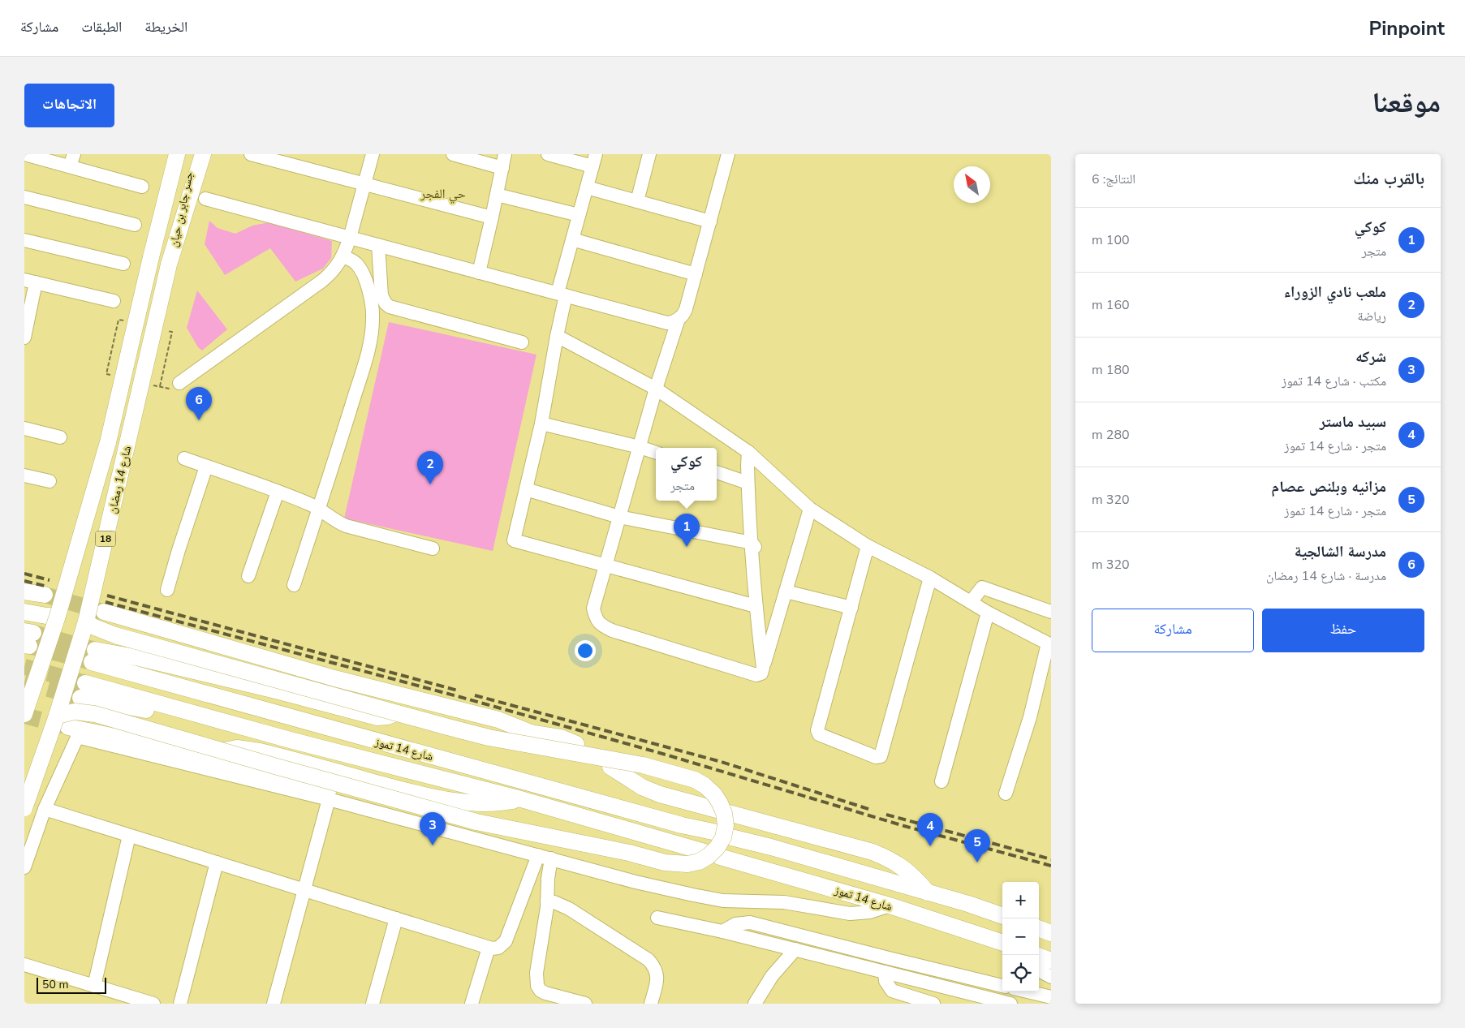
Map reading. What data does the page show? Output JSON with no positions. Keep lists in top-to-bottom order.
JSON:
{
  "streets": {
    "main road": [
      "جسر جابر بن حيان",
      "شارع 14 رمضان",
      "18",
      "شارع 14 تموز"
    ]
  },
  "crossings": [
    ["جسر جابر بن حيان", "شارع 14 رمضان"]
  ],
  "districts": ["حي الفجر"],
  "scale_bar": "50 m",
  "north": "top left",
  "page": {
    "header": "Pinpoint",
    "nav": ["الخريطة", "الطبقات", "مشاركة"],
    "title": "موقعنا",
    "buttons": [
      "الاتجاهات",
      ["حفظ", "مشاركة"]
    ],
    "heading": ["بالقرب منك", "النتائج: 6"],
    "list": [
      {
        "mark": "1",
        "name": "كوكي",
        "note": "متجر",
        "value": "100 m"
      },
      {
        "mark": "2",
        "name": "ملعب نادي الزوراء",
        "note": "رياضة",
        "value": "160 m"
      },
      {
        "mark": "3",
        "name": "شركه",
        "note": "مكتب · شارع 14 تموز",
        "value": "180 m"
      },
      {
        "mark": "4",
        "name": "سبيد ماستر",
        "note": "متجر · شارع 14 تموز",
        "value": "280 m"
      },
      {
        "mark": "5",
        "name": "مزانيه وبلنص عصام",
        "note": "متجر · شارع 14 تموز",
        "value": "320 m"
      },
      {
        "mark": "6",
        "name": "مدرسة الشالجية",
        "note": "مدرسة · شارع 14 رمضان",
        "value": "320 m"
      }
    ],
    "pins": [
      "6",
      "2",
      "1",
      "3",
      "4",
      "5"
    ],
    "popup": ["كوكي", "متجر"],
    "map_buttons": ["+", "−"],
    "scale": "50 m"
  }
}
